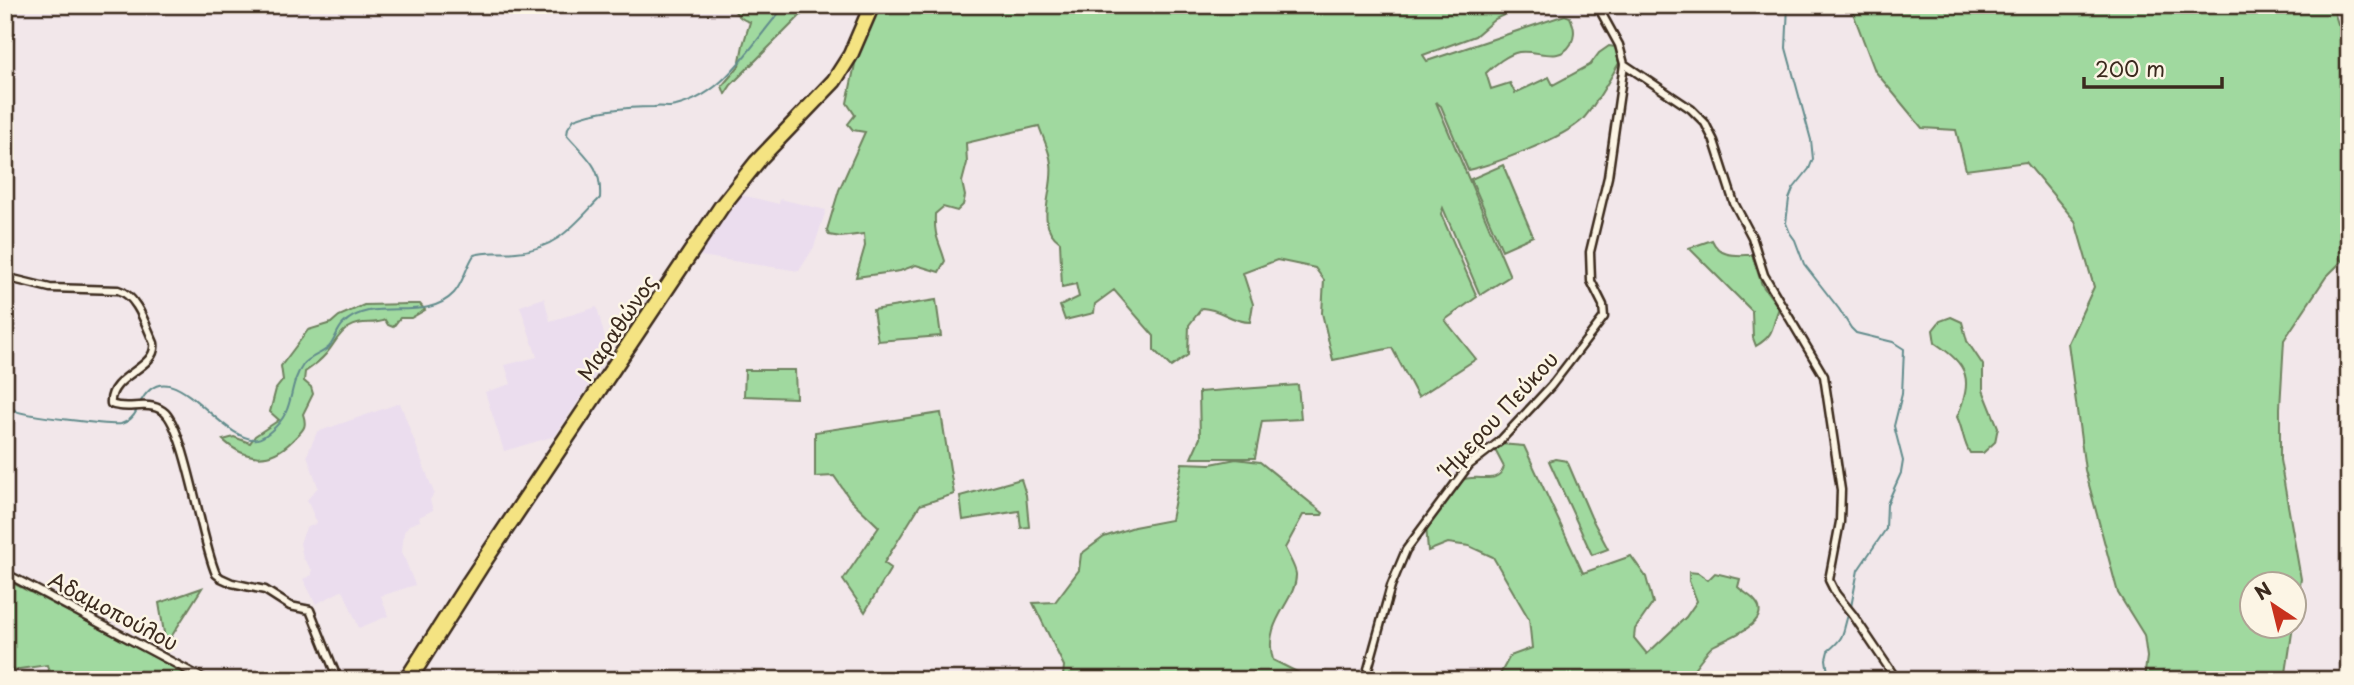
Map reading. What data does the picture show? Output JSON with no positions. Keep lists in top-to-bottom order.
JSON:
{
  "streets": {
    "main road": ["Μαραθώνος"],
    "street": ["Ήμερου Πεύκου", "Αδαμοπούλου"]
  },
  "scale_bar": "200 m",
  "north": "top left"
}
